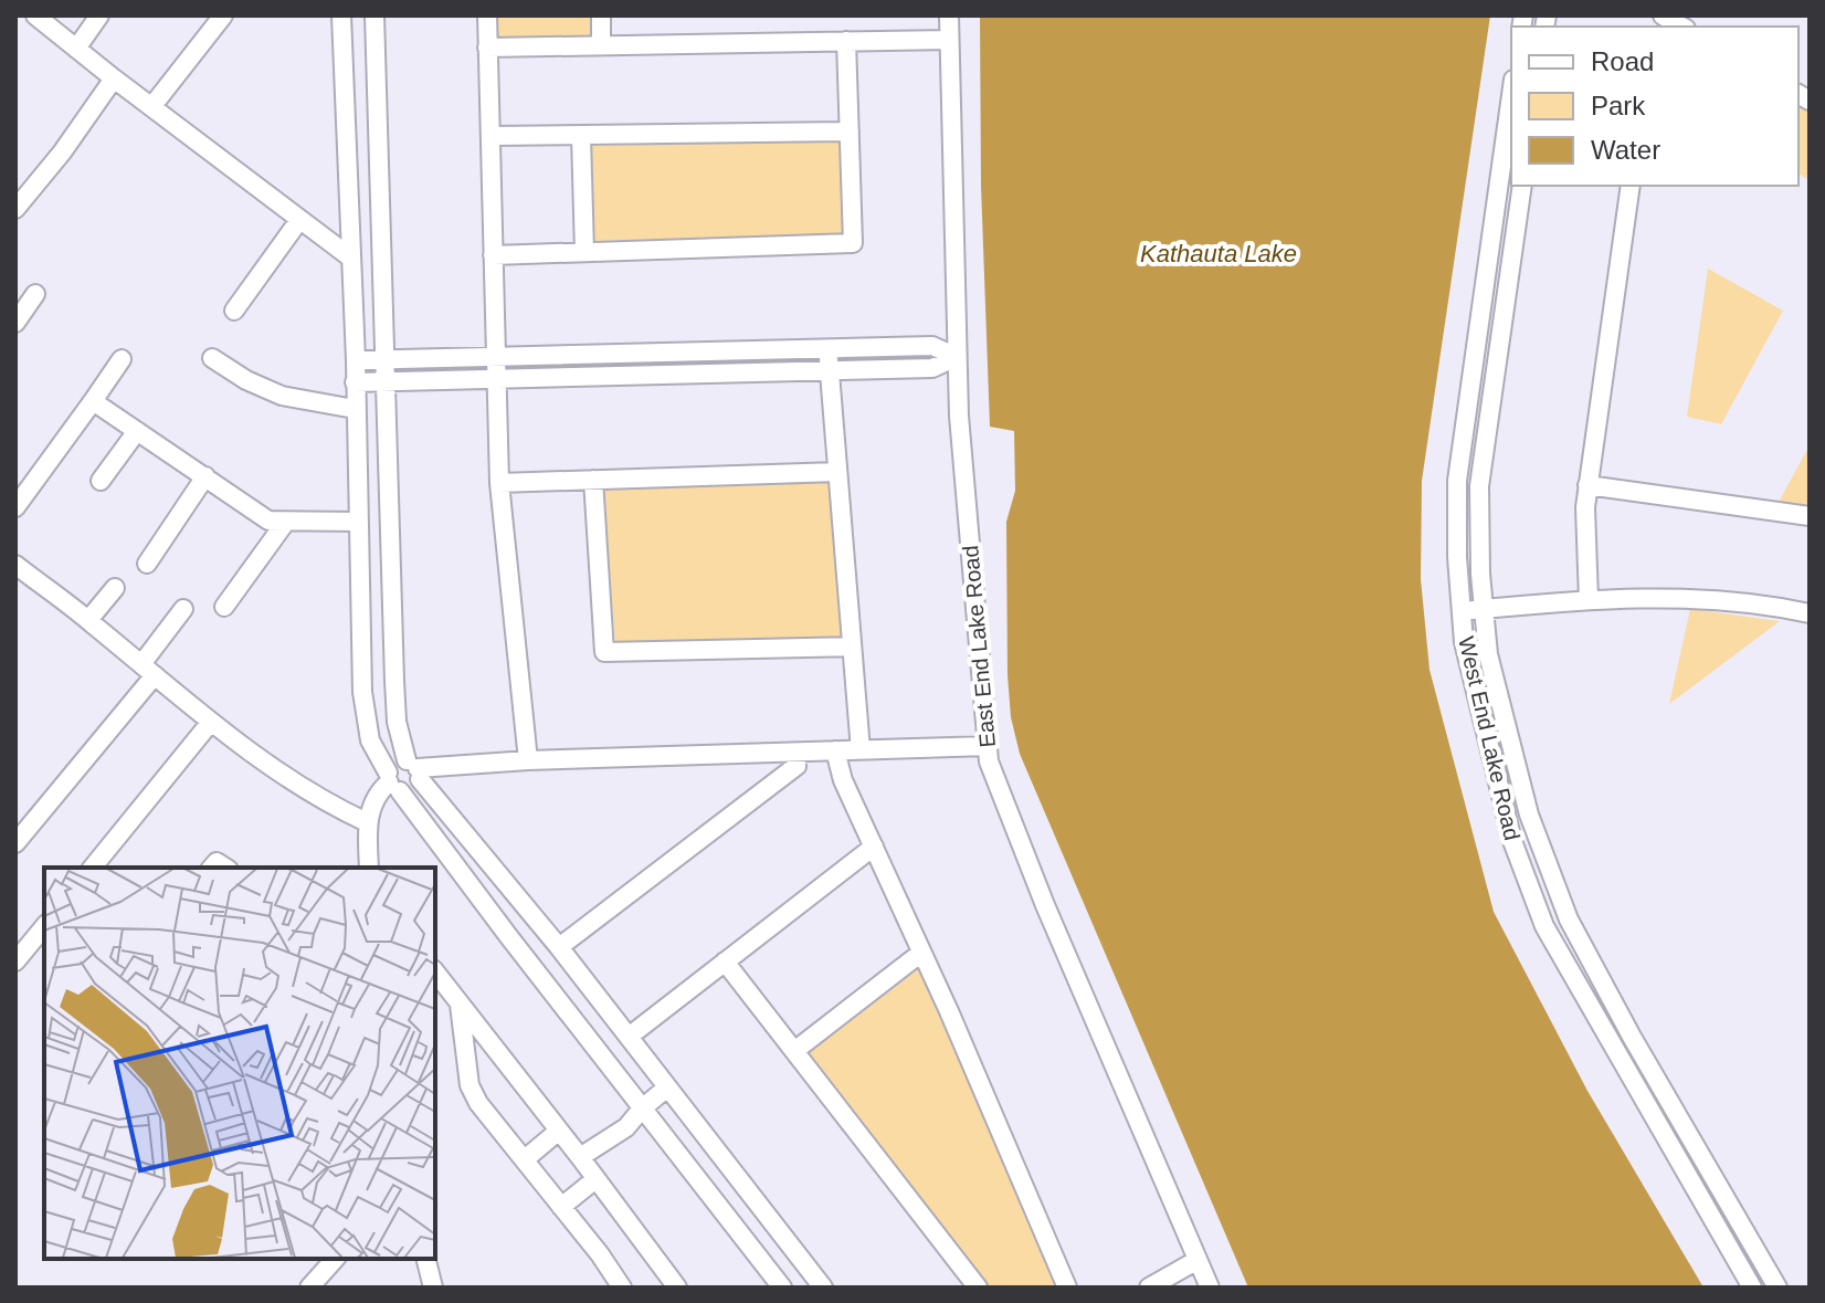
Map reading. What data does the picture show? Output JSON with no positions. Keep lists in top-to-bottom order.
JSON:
{
  "streets": {
    "street": ["East End Lake Road", "West End Lake Road"]
  },
  "water": ["Kathauta Lake"],
  "legend": ["Road", "Park", "Water"]
}
